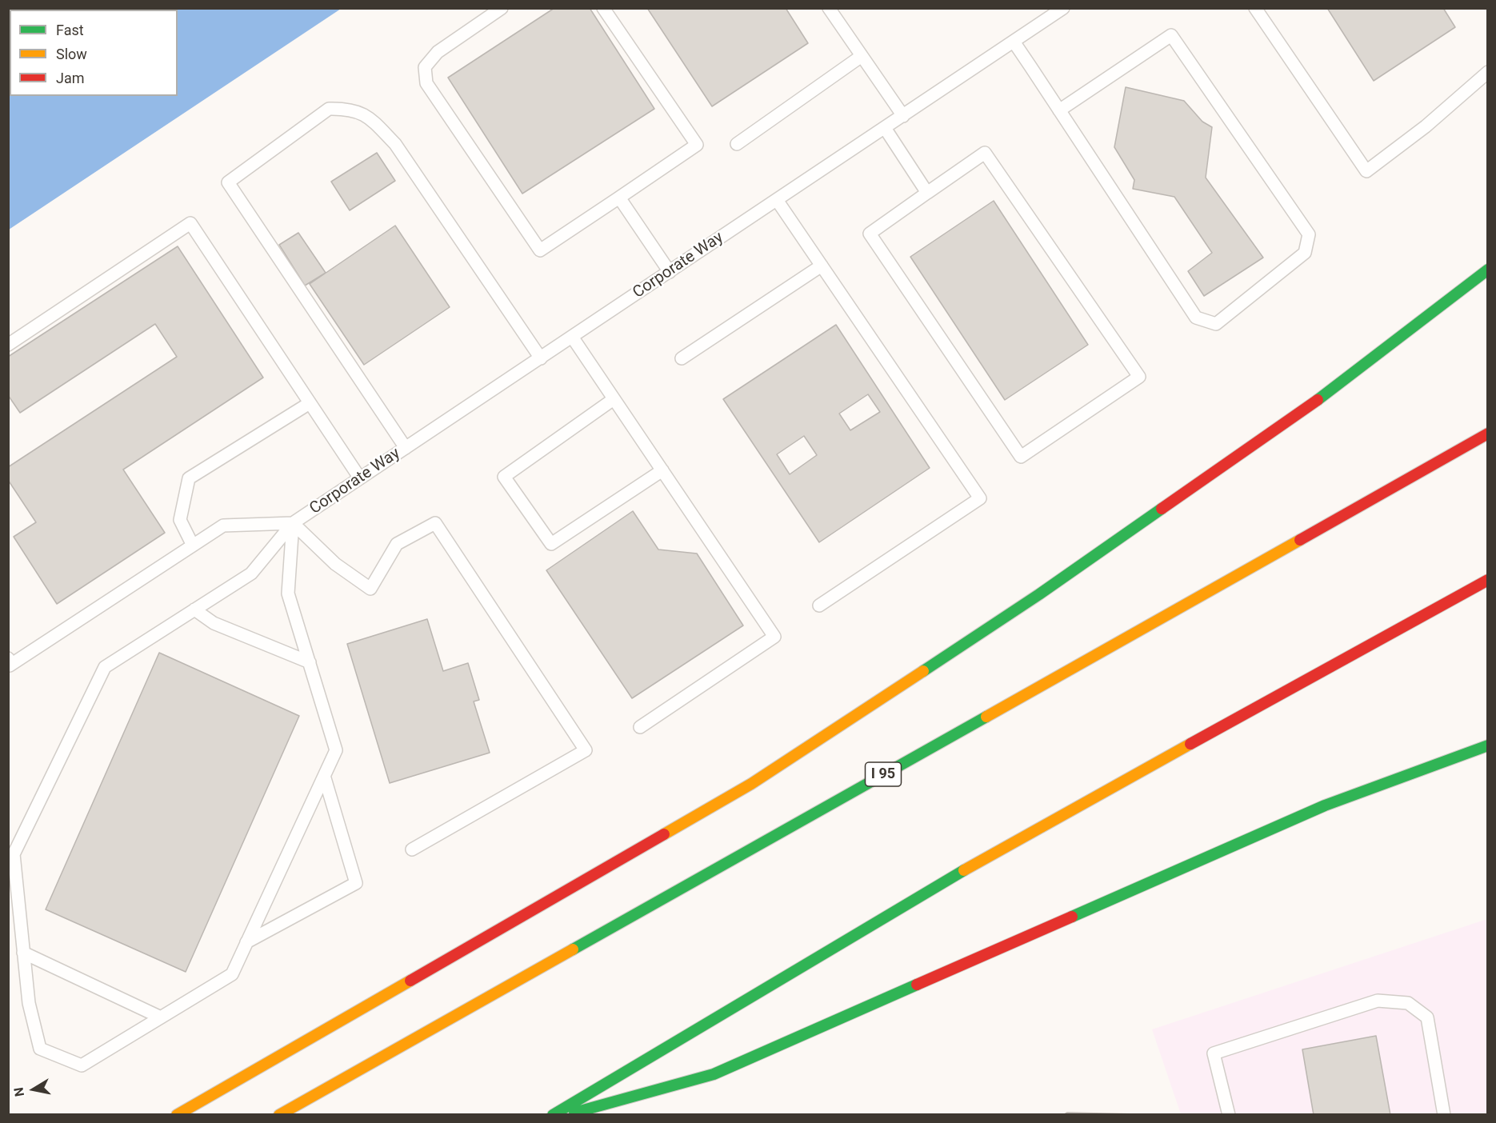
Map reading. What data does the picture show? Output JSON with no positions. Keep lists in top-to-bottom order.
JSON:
{
  "streets": {
    "highway": ["I 95"],
    "lane": ["Corporate Way"]
  },
  "legend": ["Fast", "Slow", "Jam"],
  "north": "left"
}
